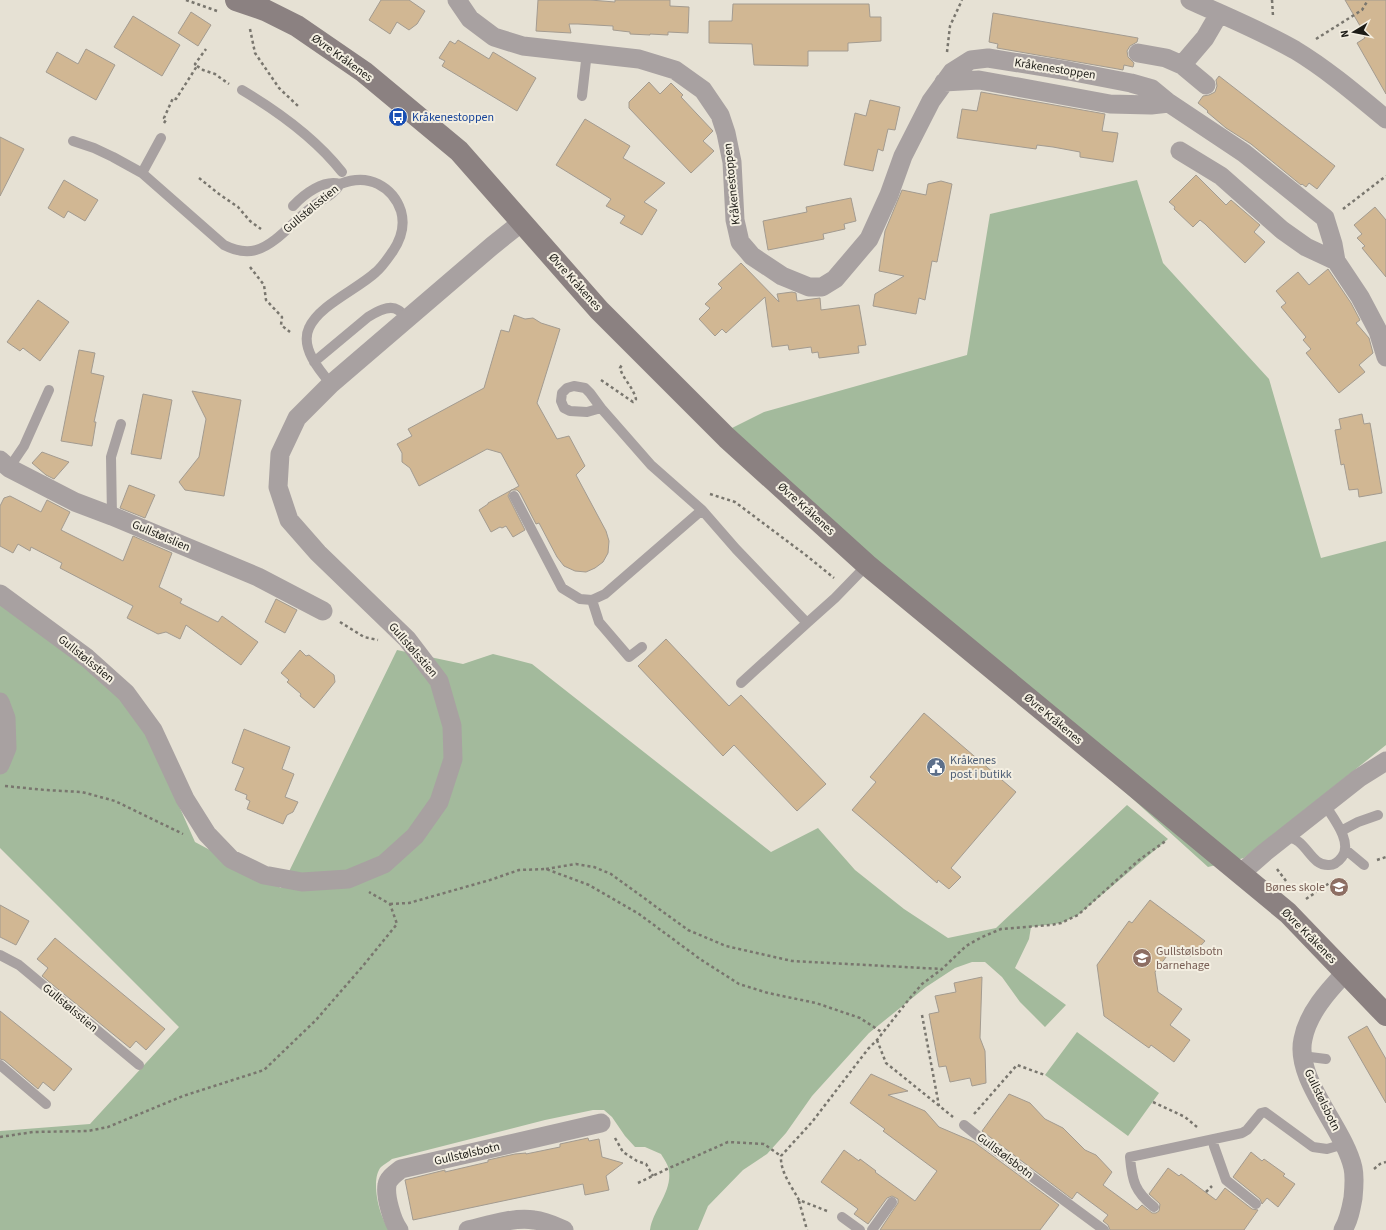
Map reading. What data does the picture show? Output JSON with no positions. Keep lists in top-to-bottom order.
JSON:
{
  "streets": {
    "main road": ["Øvre Kråkenes"],
    "street": [
      "Kråkenestoppen",
      "Gullstølsstien",
      "Gullstølslien",
      "Gullstølsbotn"
    ]
  },
  "crossings": [
    ["Øvre Kråkenes", "Gullstølsstien"],
    ["Øvre Kråkenes", "Gullstølsbotn"]
  ],
  "places": {
    "bus stop": ["Kråkenestoppen"],
    "public building": ["Kråkenes post i butikk"],
    "school or university": ["Bønes skole", "Gullstølsbotn barnehage"]
  },
  "north": "left"
}
